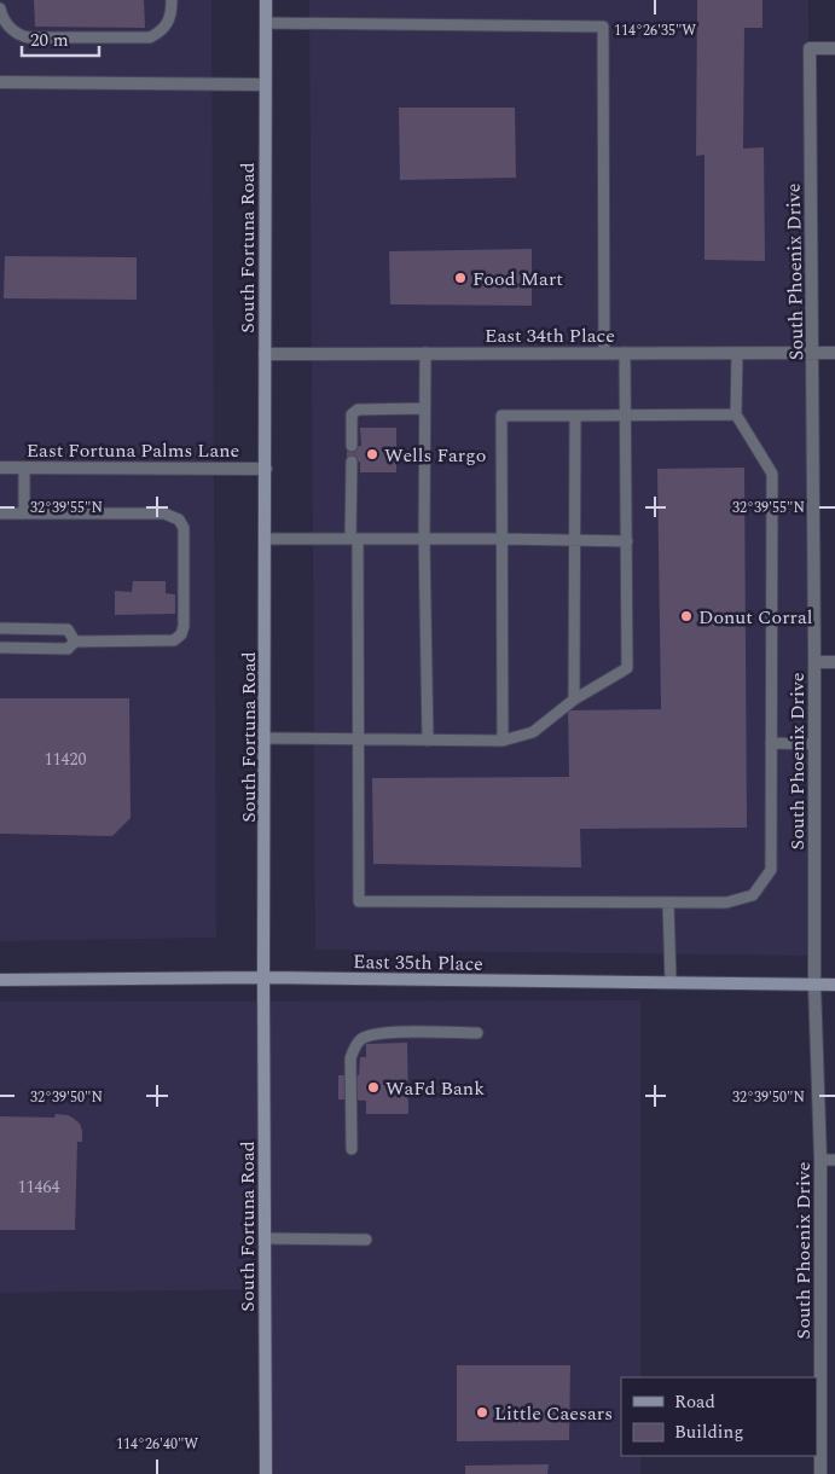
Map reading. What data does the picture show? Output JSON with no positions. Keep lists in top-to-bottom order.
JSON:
{
  "streets": {
    "main road": ["South Fortuna Road", "East 35th Place"],
    "street": ["South Phoenix Drive", "East 34th Place", "East Fortuna Palms Lane"]
  },
  "crossings": [
    ["South Fortuna Road", "East 34th Place"],
    ["South Fortuna Road", "East Fortuna Palms Lane"],
    ["South Fortuna Road", "East 35th Place"],
    ["South Phoenix Drive", "East 34th Place"],
    ["South Phoenix Drive", "East 35th Place"]
  ],
  "places": [
    "Food Mart",
    "Wells Fargo",
    "Donut Corral",
    "WaFd Bank",
    "Little Caesars"
  ],
  "house_numbers": ["11420", "11464"],
  "legend": ["Road", "Building"],
  "scale_bar": "20 m",
  "coordinates": [
    "114°26'35\"W",
    "32°39'55\"N",
    "32°39'50\"N",
    "114°26'40\"W"
  ]
}
